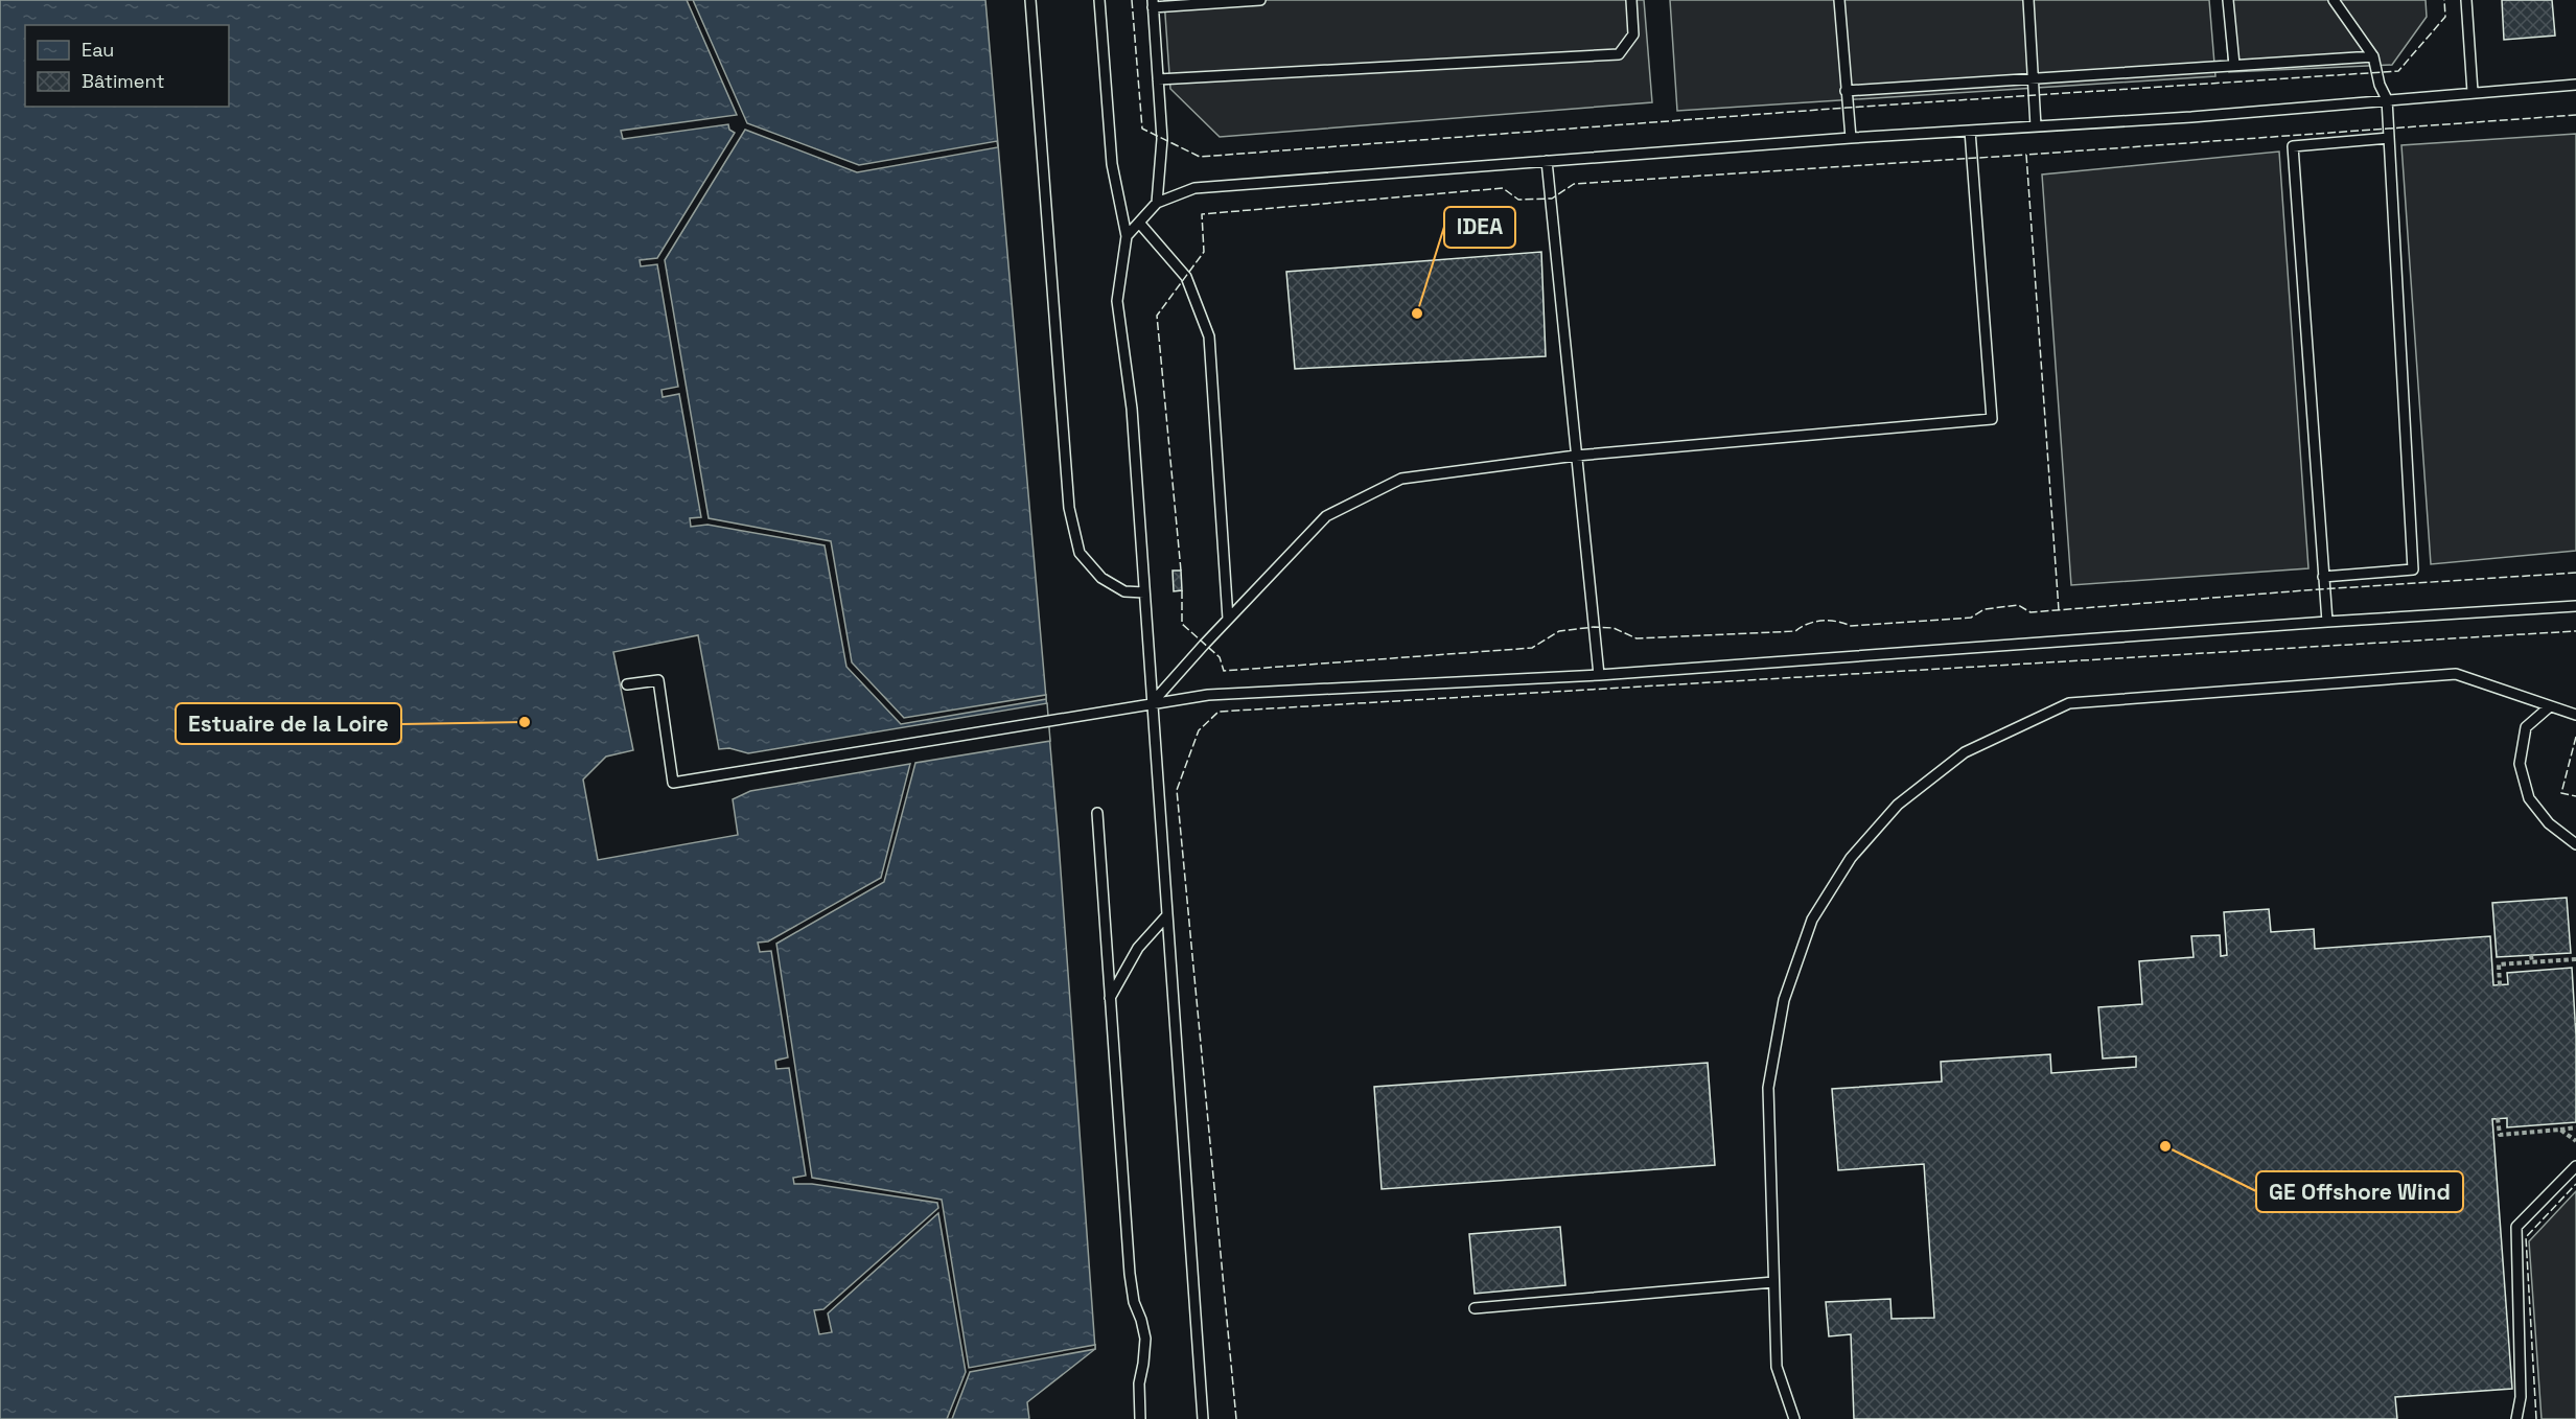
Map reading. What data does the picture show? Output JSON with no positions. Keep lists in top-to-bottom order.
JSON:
{
  "places": ["IDEA", "Estuaire de la Loire", "GE Offshore Wind"],
  "legend": ["Eau", "Bâtiment"]
}
